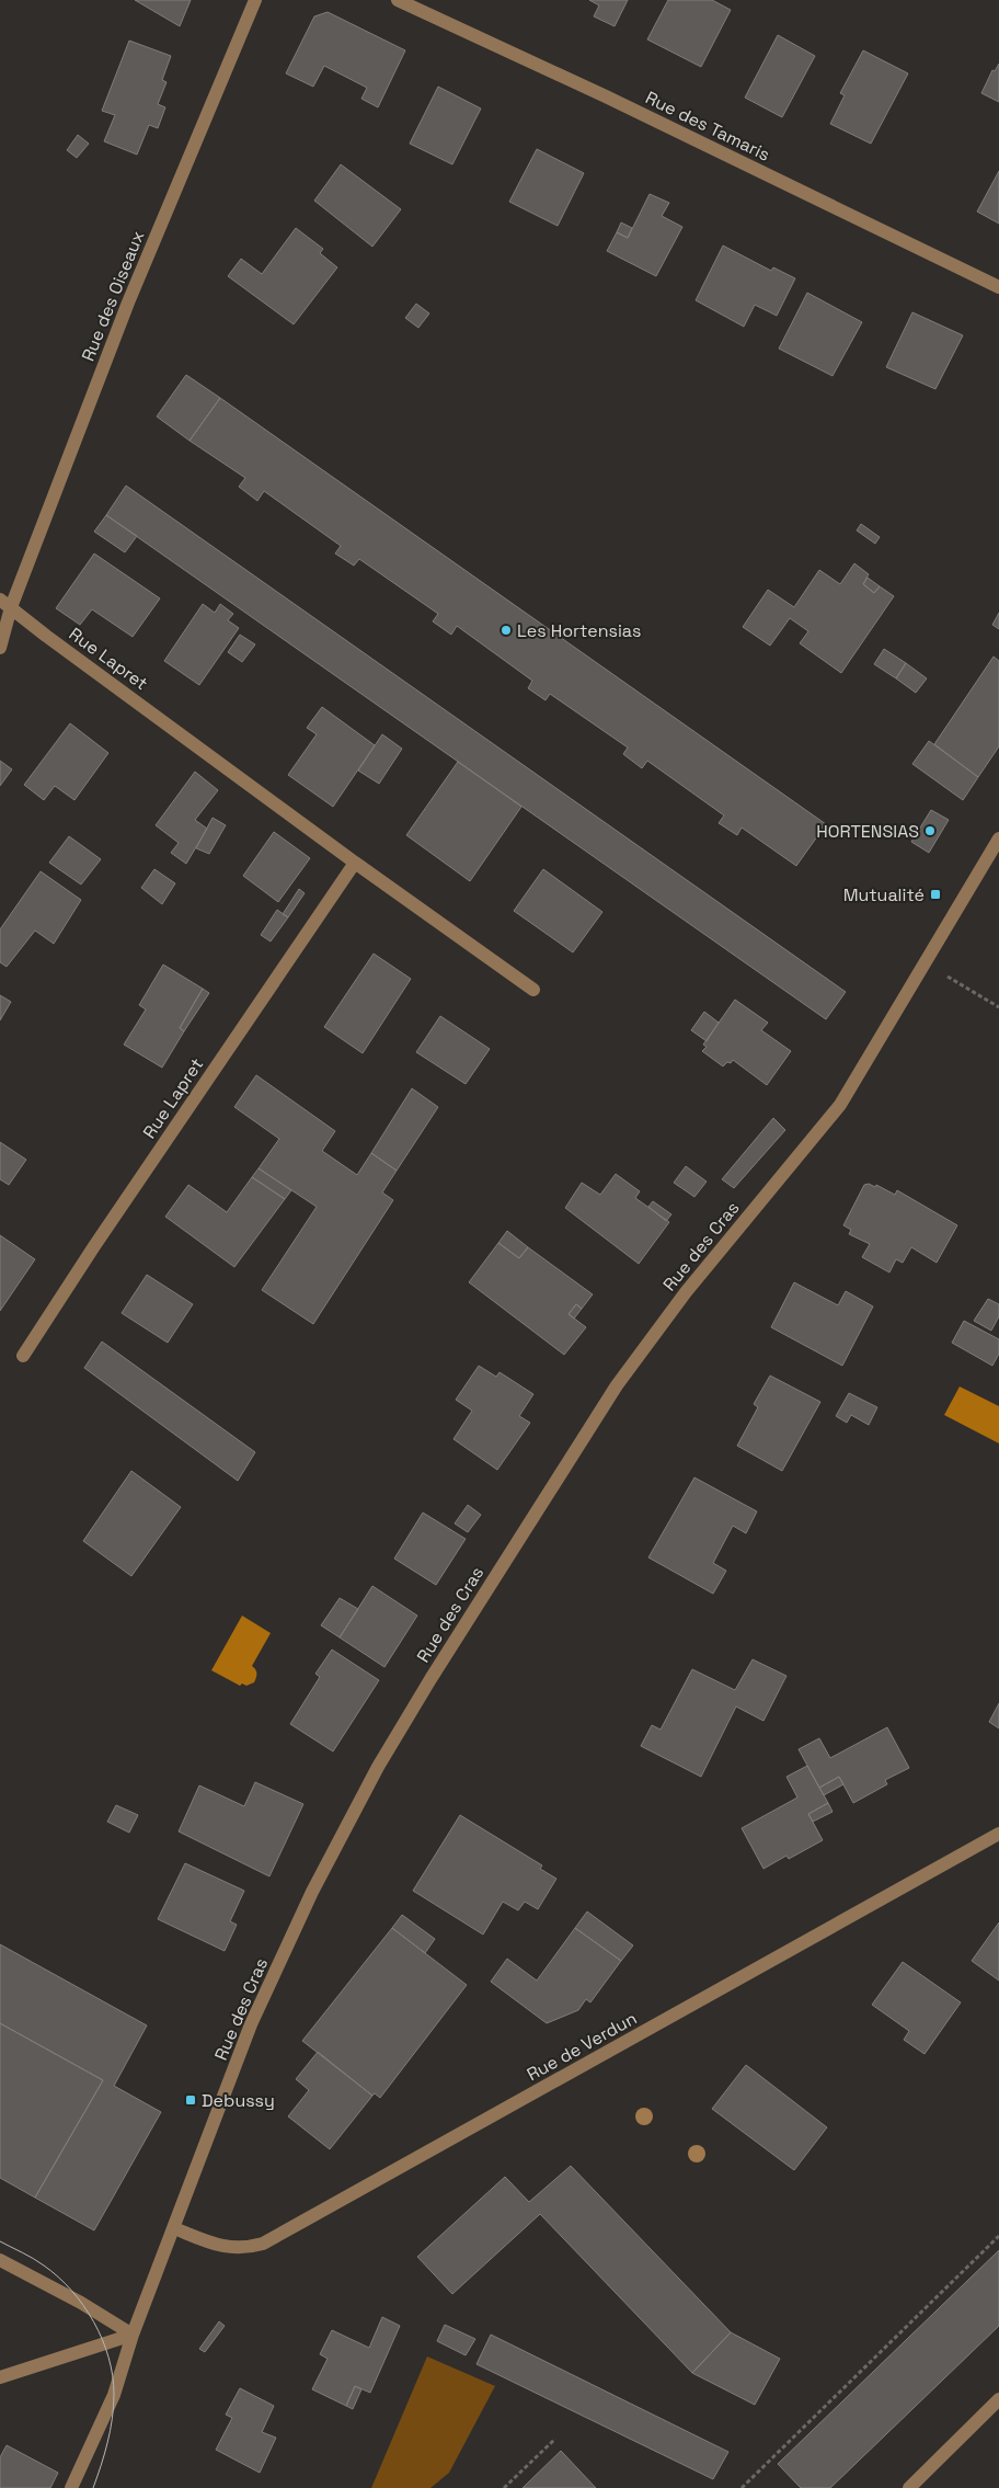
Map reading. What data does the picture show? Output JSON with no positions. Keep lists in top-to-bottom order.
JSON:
{
  "streets": {
    "street": [
      "Rue des Tamaris",
      "Rue des Oiseaux",
      "Rue Lapret",
      "Rue des Cras",
      "Rue de Verdun"
    ]
  },
  "crossings": [
    ["Rue des Oiseaux", "Rue Lapret"],
    ["Rue des Cras", "Rue de Verdun"]
  ],
  "places": {
    "other": ["Les Hortensias", "HORTENSIAS"],
    "transit": ["Mutualité", "Debussy"]
  }
}
